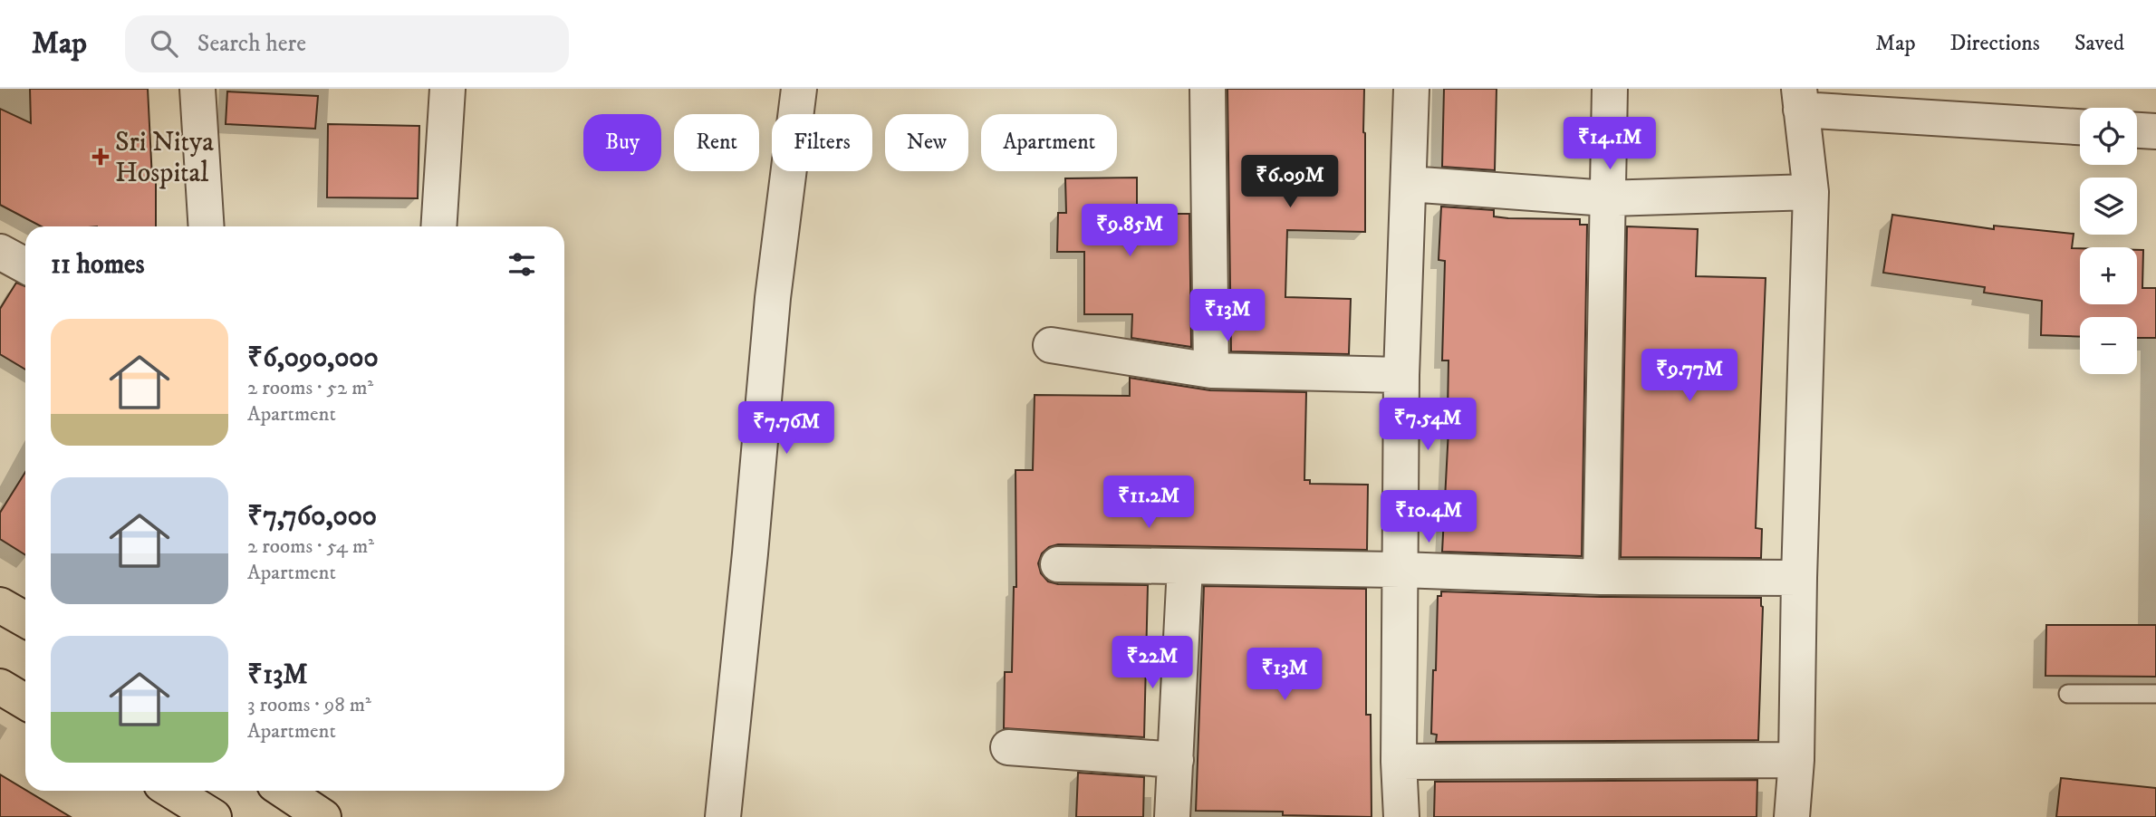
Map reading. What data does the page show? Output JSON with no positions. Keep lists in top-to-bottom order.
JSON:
{
  "places": {
    "health": ["Sri Nitya Hospital"]
  },
  "page": {
    "header": "Map",
    "search": "Search here",
    "nav": ["Map", "Directions", "Saved"],
    "map_buttons": ["+", "−"],
    "chip": [
      "Buy",
      "Rent",
      "Filters",
      "New",
      "Apartment"
    ],
    "price": [
      "₹14.1M",
      "₹6.09M",
      "₹9.85M",
      "₹13M",
      "₹9.77M",
      "₹7.54M",
      "₹7.76M",
      "₹11.2M",
      "₹10.4M",
      "₹22M",
      "₹13M"
    ],
    "heading": "11 homes",
    "list": [
      {
        "name": "₹6,090,000",
        "note": "2 rooms · 52 m² · Apartment"
      },
      {
        "name": "₹7,760,000",
        "note": "2 rooms · 54 m² · Apartment"
      },
      {
        "name": "₹13M",
        "note": "3 rooms · 98 m² · Apartment"
      }
    ]
  }
}
